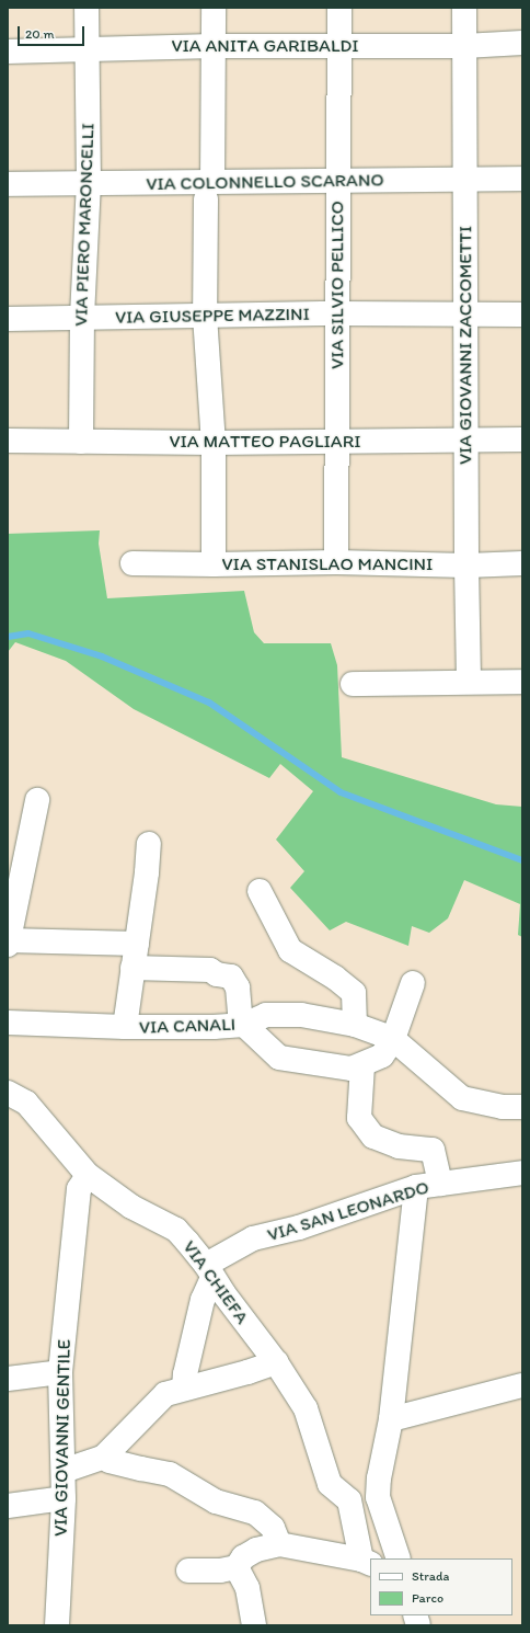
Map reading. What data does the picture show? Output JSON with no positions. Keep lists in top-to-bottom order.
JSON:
{
  "streets": {
    "street": [
      "VIA ANITA GARIBALDI",
      "VIA COLONNELLO SCARANO",
      "VIA PIERO MARONCELLI",
      "VIA SILVIO PELLICO",
      "VIA GIUSEPPE MAZZINI",
      "VIA GIOVANNI ZACCOMETTI",
      "VIA MATTEO PAGLIARI",
      "VIA STANISLAO MANCINI",
      "VIA CANALI",
      "VIA SAN LEONARDO",
      "VIA CHIEFA",
      "VIA GIOVANNI GENTILE"
    ]
  },
  "crossings": [
    ["VIA ANITA GARIBALDI", "VIA PIERO MARONCELLI"],
    ["VIA ANITA GARIBALDI", "VIA SILVIO PELLICO"],
    ["VIA ANITA GARIBALDI", "VIA GIOVANNI ZACCOMETTI"],
    ["VIA COLONNELLO SCARANO", "VIA PIERO MARONCELLI"],
    ["VIA COLONNELLO SCARANO", "VIA SILVIO PELLICO"],
    ["VIA COLONNELLO SCARANO", "VIA GIOVANNI ZACCOMETTI"],
    ["VIA PIERO MARONCELLI", "VIA GIUSEPPE MAZZINI"],
    ["VIA PIERO MARONCELLI", "VIA MATTEO PAGLIARI"],
    ["VIA SILVIO PELLICO", "VIA GIUSEPPE MAZZINI"],
    ["VIA SILVIO PELLICO", "VIA MATTEO PAGLIARI"],
    ["VIA SILVIO PELLICO", "VIA STANISLAO MANCINI"],
    ["VIA GIUSEPPE MAZZINI", "VIA GIOVANNI ZACCOMETTI"],
    ["VIA GIOVANNI ZACCOMETTI", "VIA MATTEO PAGLIARI"],
    ["VIA GIOVANNI ZACCOMETTI", "VIA STANISLAO MANCINI"],
    ["VIA SAN LEONARDO", "VIA CHIEFA"],
    ["VIA CHIEFA", "VIA GIOVANNI GENTILE"]
  ],
  "legend": ["Strada", "Parco"],
  "scale_bar": "20 m"
}
